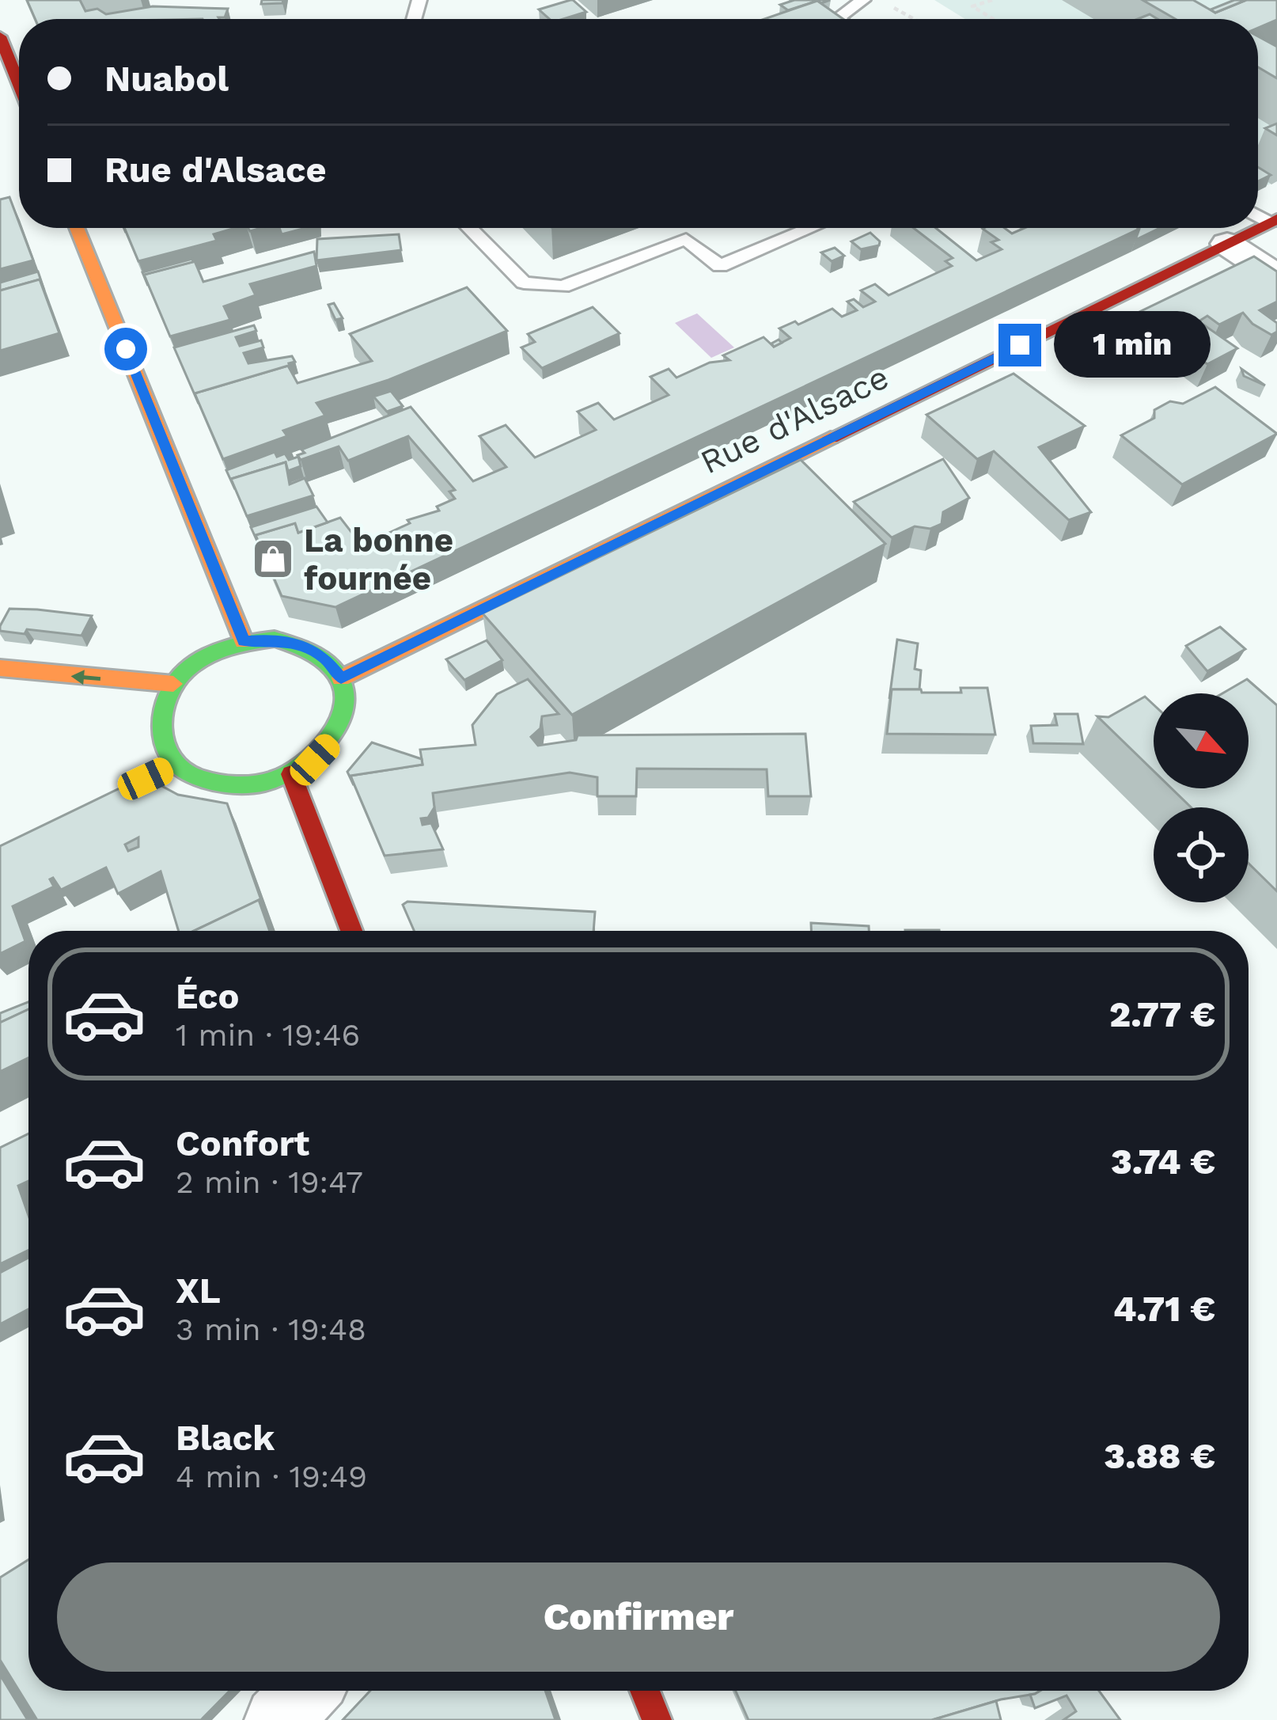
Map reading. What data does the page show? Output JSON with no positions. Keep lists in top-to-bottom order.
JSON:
{
  "streets": {
    "street": ["Rue d'Alsace"]
  },
  "places": {
    "shop": ["La bonne fournée"]
  },
  "north": "bottom right",
  "page": {
    "banner": ["Nuabol", "Rue d'Alsace"],
    "bubble": "1 min",
    "list": [
      {
        "name": "Éco",
        "note": "1 min · 19:46",
        "value": "2.77 €"
      },
      {
        "name": "Confort",
        "note": "2 min · 19:47",
        "value": "3.74 €"
      },
      {
        "name": "XL",
        "note": "3 min · 19:48",
        "value": "4.71 €"
      },
      {
        "name": "Black",
        "note": "4 min · 19:49",
        "value": "3.88 €"
      }
    ],
    "buttons": "Confirmer"
  }
}
